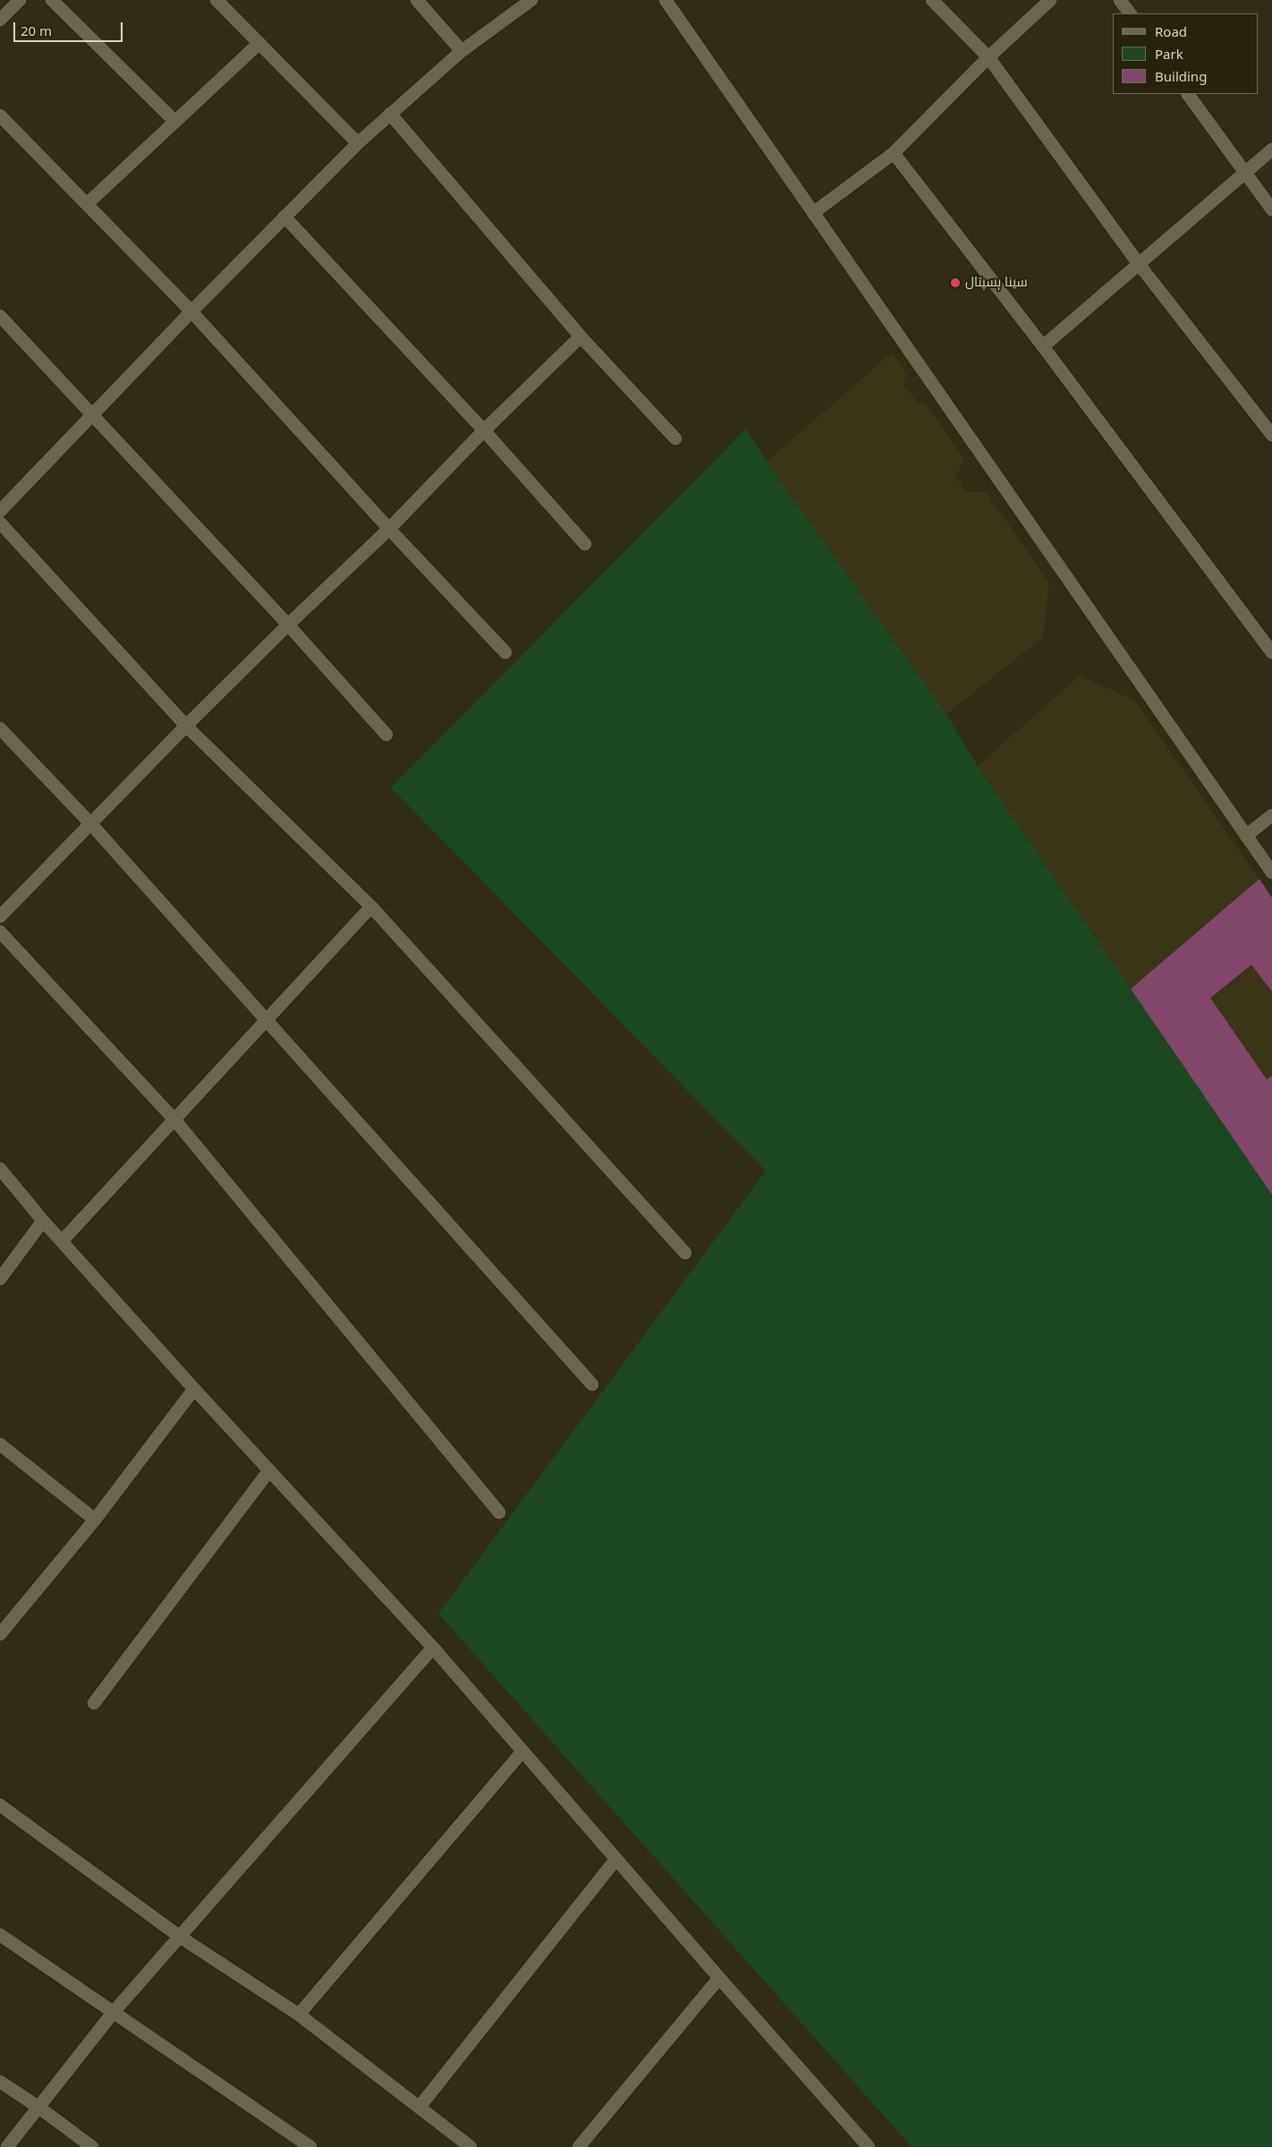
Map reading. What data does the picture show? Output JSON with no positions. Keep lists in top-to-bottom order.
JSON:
{
  "places": ["سینا ہسپتال"],
  "legend": ["Road", "Park", "Building"],
  "scale_bar": "20 m"
}
